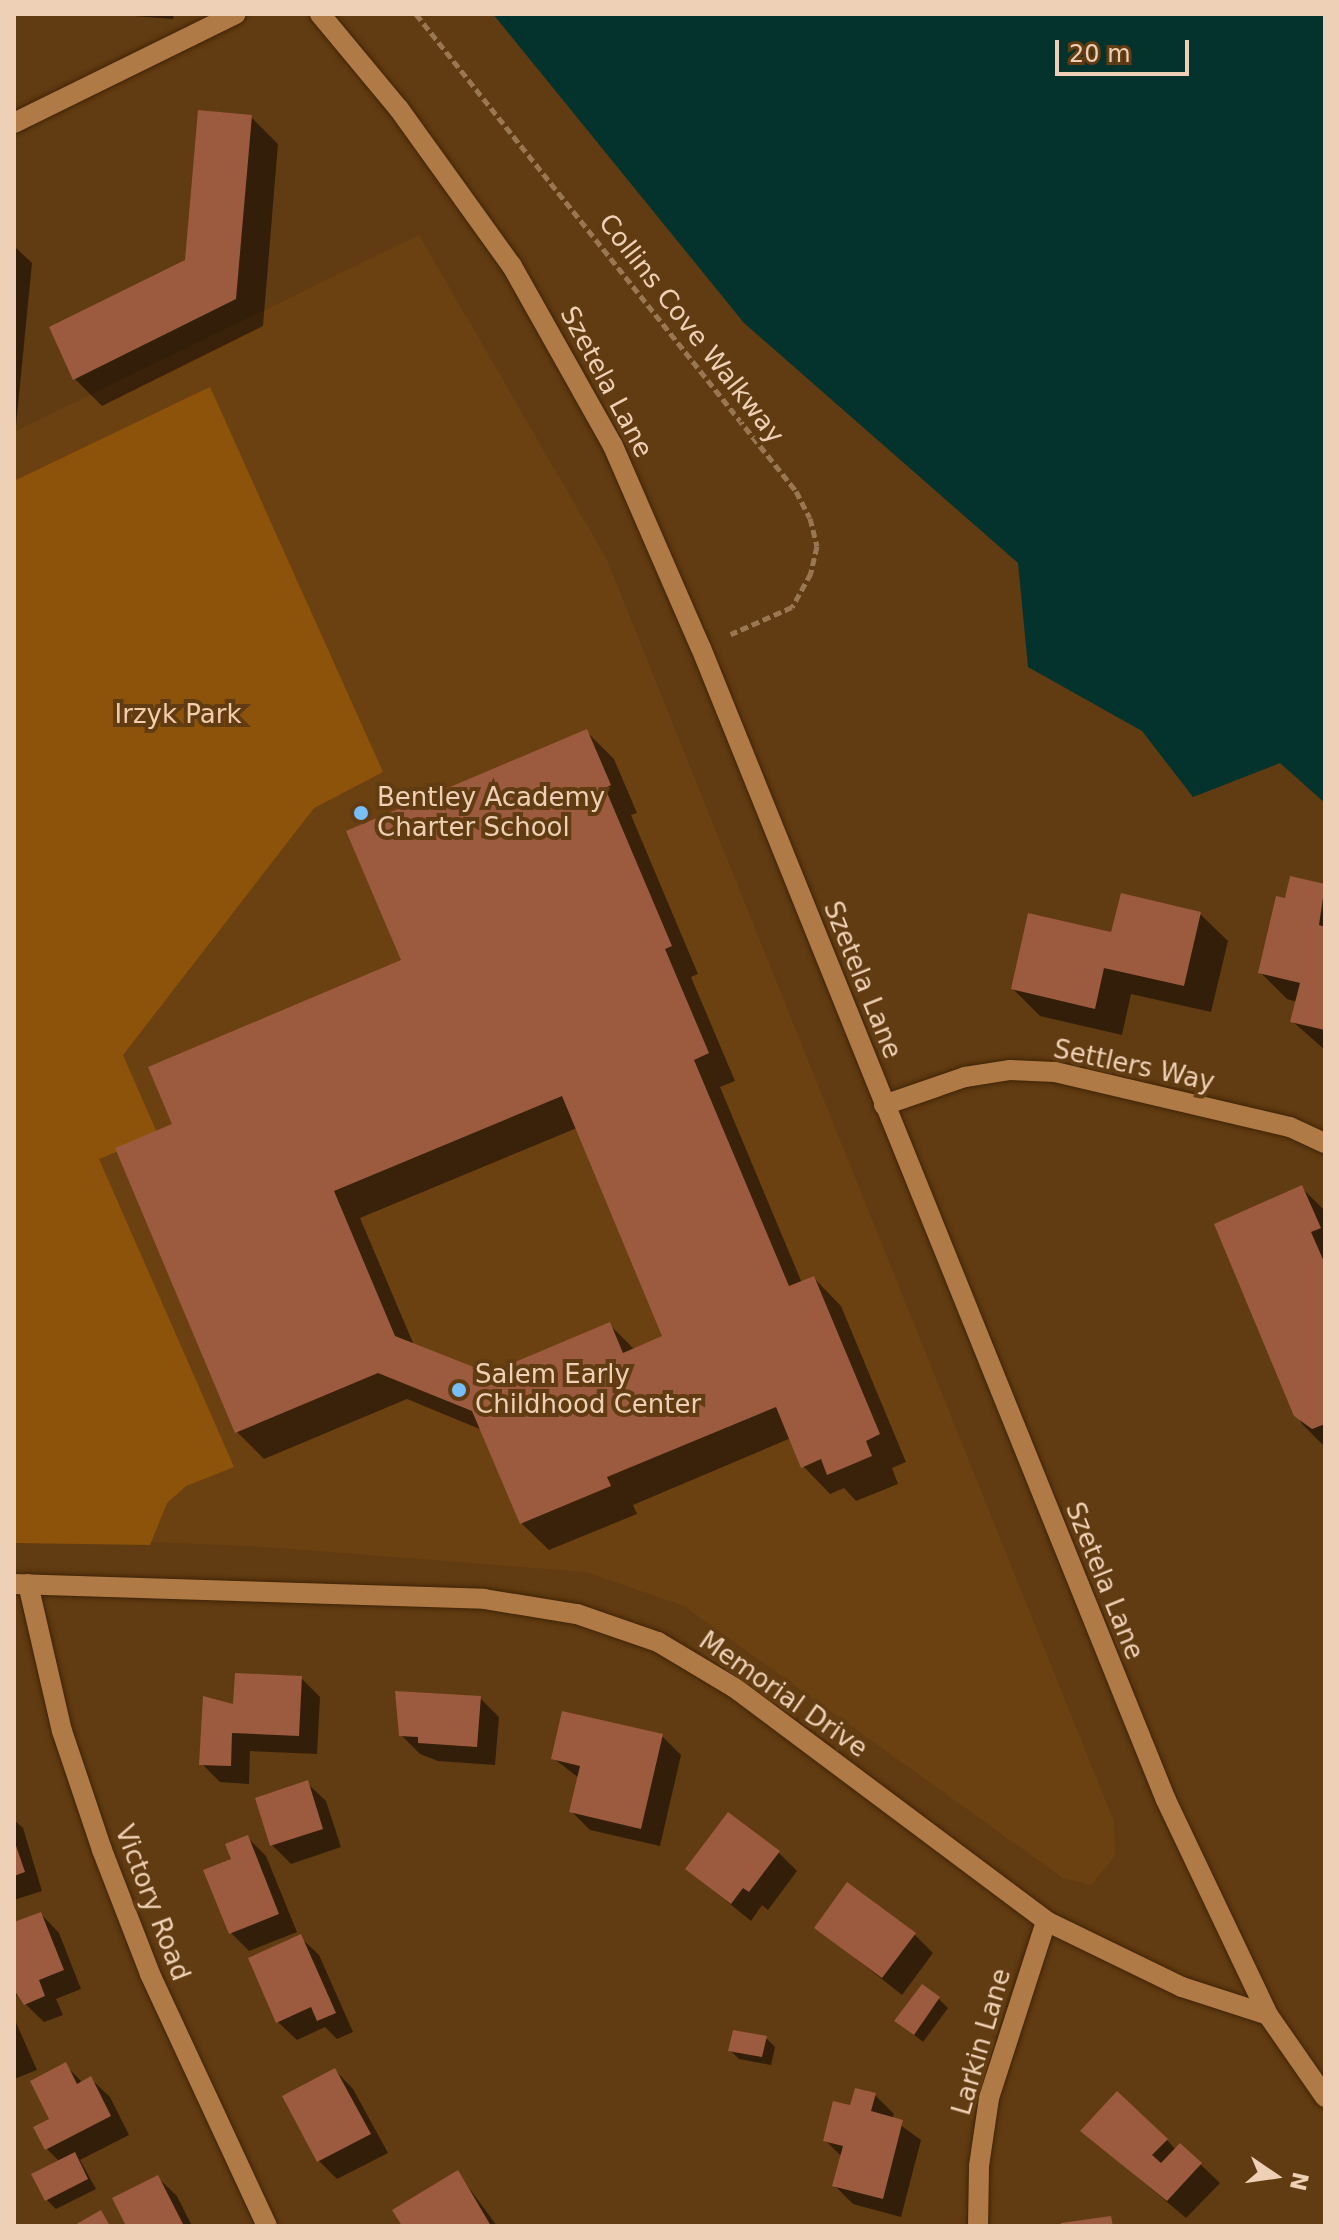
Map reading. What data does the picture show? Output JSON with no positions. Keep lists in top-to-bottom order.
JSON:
{
  "streets": {
    "street": [
      "Szetela Lane",
      "Settlers Way",
      "Memorial Drive",
      "Victory Road",
      "Larkin Lane"
    ],
    "path": ["Collins Cove Walkway"]
  },
  "crossings": [
    ["Collins Cove Walkway", "Szetela Lane"],
    ["Szetela Lane", "Settlers Way"],
    ["Szetela Lane", "Memorial Drive"],
    ["Memorial Drive", "Victory Road"],
    ["Memorial Drive", "Larkin Lane"]
  ],
  "parks": ["Irzyk Park"],
  "places": ["Bentley Academy Charter School", "Salem Early Childhood Center"],
  "scale_bar": "20 m",
  "north": "right"
}
